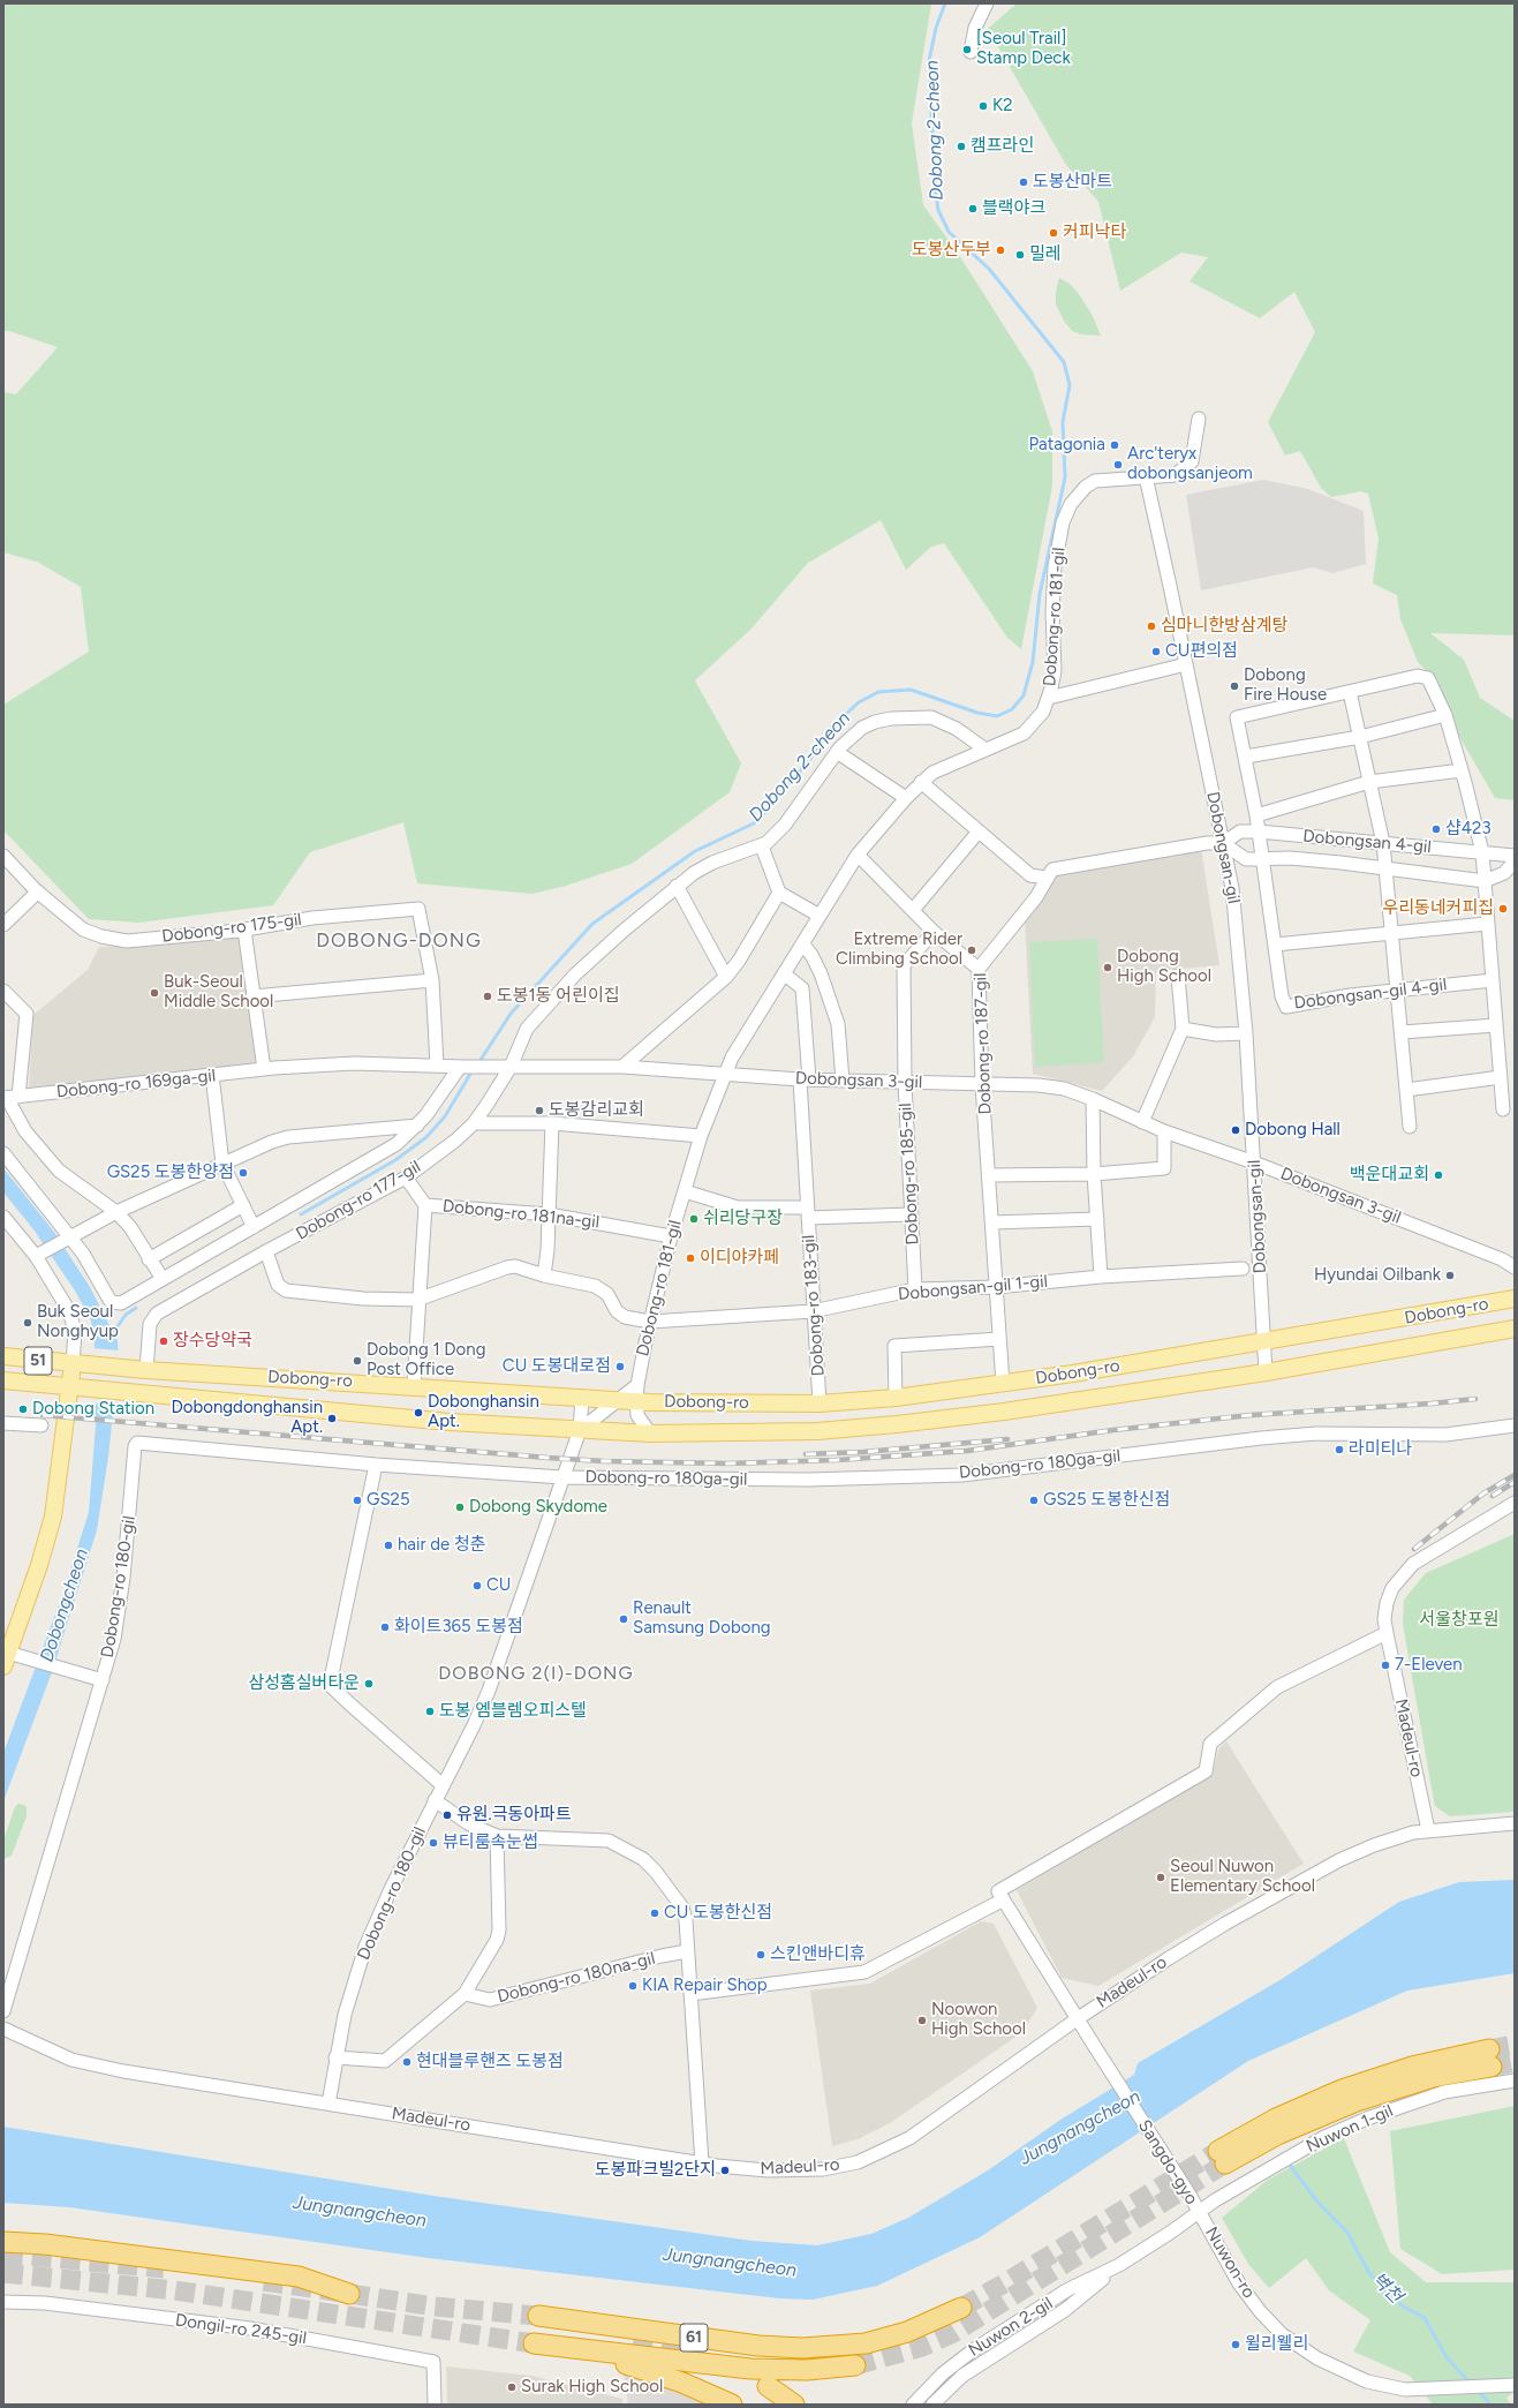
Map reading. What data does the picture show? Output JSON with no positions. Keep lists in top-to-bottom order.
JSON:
{
  "streets": {
    "highway": ["61"],
    "main road": ["Dobong-ro", "51"],
    "street": [
      "Dobong-ro 181-gil",
      "Dobongsan 4-gil",
      "Dobongsan-gil",
      "Dobong-ro 175-gil",
      "Dobongsan-gil 4-gil",
      "Dobong-ro 187-gil",
      "Dobongsan 3-gil",
      "Dobong-ro 169ga-gil",
      "Dobong-ro 185-gil",
      "Dobong-ro 177-gil",
      "Dobong-ro 181na-gil",
      "Dobongsan-gil 1-gil",
      "Dobong-ro 183-gil",
      "Dobong-ro 180ga-gil",
      "Dobong-ro 180-gil",
      "Madeul-ro",
      "Dobong-ro 180na-gil",
      "Nuwon 1-gil",
      "Sangdo-gyo",
      "Nuwon-ro",
      "Nuwon 2-gil",
      "Dongil-ro 245-gil"
    ]
  },
  "crossings": [
    ["Dobong-ro 181-gil", "Dobongsan-gil"],
    ["Dobong-ro 181-gil", "Dobongsan 3-gil"],
    ["Dobong-ro 181-gil", "Dobong-ro 177-gil"],
    ["Dobong-ro 181-gil", "Dobong-ro 181na-gil"],
    ["Dobong-ro 181-gil", "Dobongsan-gil 1-gil"],
    ["Dobong-ro 181-gil", "Dobong-ro"],
    ["Dobongsan 4-gil", "Dobongsan-gil"],
    ["Dobongsan 4-gil", "Dobongsan-gil 4-gil"],
    ["Dobongsan-gil", "Dobongsan 3-gil"],
    ["Dobongsan-gil", "Dobong-ro"],
    ["Dobong-ro 175-gil", "Dobong-ro 169ga-gil"],
    ["Dobong-ro 187-gil", "Dobongsan 3-gil"],
    ["Dobong-ro 187-gil", "Dobongsan-gil 1-gil"],
    ["Dobong-ro 187-gil", "Dobong-ro"],
    ["Dobongsan 3-gil", "Dobong-ro 169ga-gil"],
    ["Dobongsan 3-gil", "Dobong-ro 185-gil"],
    ["Dobongsan 3-gil", "Dobong-ro 177-gil"],
    ["Dobongsan 3-gil", "Dobong-ro 183-gil"],
    ["Dobong-ro 169ga-gil", "Dobong-ro 177-gil"],
    ["Dobong-ro 185-gil", "Dobongsan-gil 1-gil"],
    ["Dobong-ro 177-gil", "Dobong-ro"],
    ["Dobongsan-gil 1-gil", "Dobong-ro 183-gil"],
    ["Dobong-ro 183-gil", "Dobong-ro"],
    ["Dobong-ro", "Dobong-ro 180-gil"],
    ["Dobong-ro 180ga-gil", "Dobong-ro 180-gil"],
    ["Dobong-ro 180-gil", "Madeul-ro"],
    ["Madeul-ro", "Sangdo-gyo"],
    ["Nuwon 1-gil", "Sangdo-gyo"],
    ["Nuwon 1-gil", "Nuwon-ro"],
    ["Nuwon 1-gil", "Nuwon 2-gil"],
    ["Sangdo-gyo", "Nuwon-ro"],
    ["Sangdo-gyo", "Nuwon 2-gil"],
    ["Nuwon-ro", "Nuwon 2-gil"]
  ],
  "districts": ["DOBONG-DONG", "DOBONG 2(I)-DONG"],
  "water": [
    "Dobong 2-cheon",
    "Dobongcheon",
    "Jungnangcheon",
    "벽천"
  ],
  "parks": ["서울창포원"],
  "places": [
    "[Seoul Trail] Stamp Deck",
    "K2",
    "캠프라인",
    "도봉산마트",
    "블랙야크",
    "커피낙타",
    "도봉산두부",
    "밀레",
    "Patagonia",
    "Arc'teryx dobongsanjeom",
    "심마니한방삼계탕",
    "CU편의점",
    "Dobong Fire House",
    "샵423",
    "우리동네커피집",
    "Extreme Rider Climbing School",
    "Dobong High School",
    "Buk-Seoul Middle School",
    "도봉1동 어린이집",
    "도봉감리교회",
    "Dobong Hall",
    "GS25 도봉한양점",
    "백운대교회",
    "쉬리당구장",
    "이디야카페",
    "Hyundai Oilbank",
    "Buk Seoul Nonghyup",
    "장수당약국",
    "Dobong 1 Dong Post Office",
    "CU 도봉대로점",
    "Dobong Station",
    "Dobonghansin Apt.",
    "Dobongdonghansin Apt.",
    "라미티나",
    "GS25",
    "GS25 도봉한신점",
    "Dobong Skydome",
    "hair de 청춘",
    "CU",
    "Renault Samsung Dobong",
    "화이트365 도봉점",
    "7-Eleven",
    "삼성홈실버타운",
    "도봉 엠블렘오피스텔",
    "유원.극동아파트",
    "뷰티룸속눈썹",
    "Seoul Nuwon Elementary School",
    "CU 도봉한신점",
    "스킨앤바디휴",
    "KIA Repair Shop",
    "Noowon High School",
    "현대블루핸즈 도봉점",
    "도봉파크빌2단지",
    "윌리웰리",
    "Surak High School"
  ]
}
